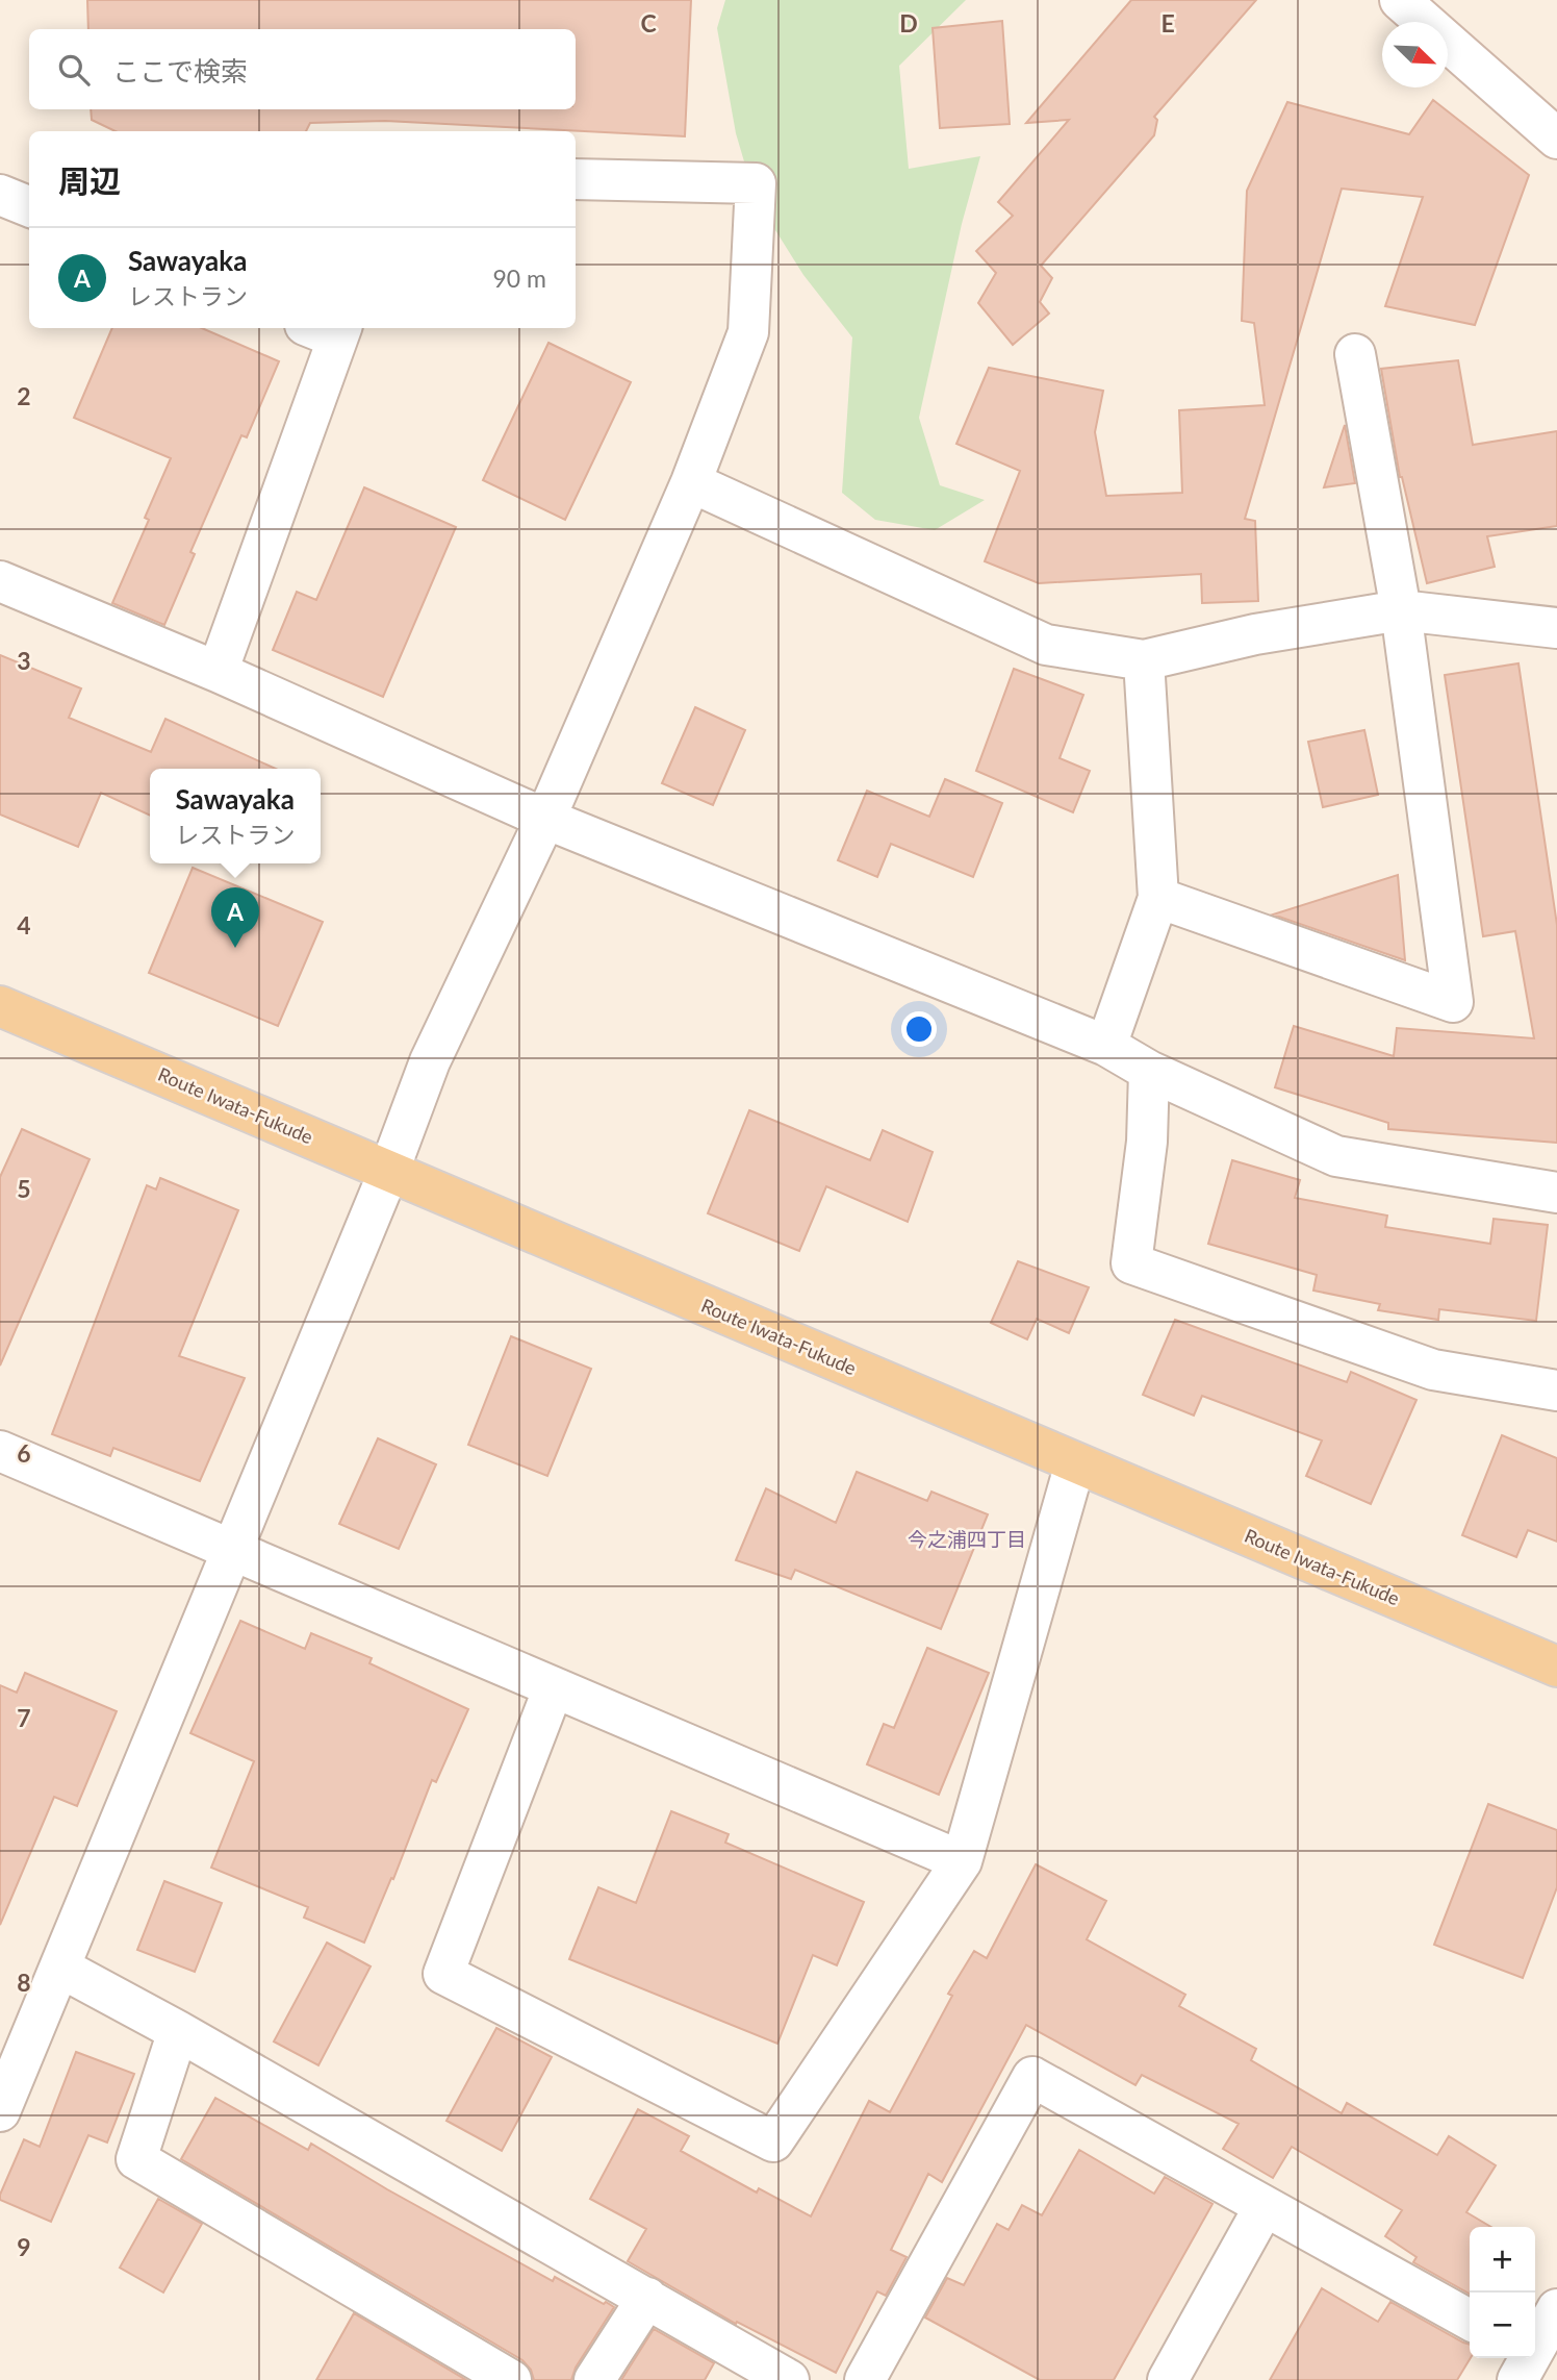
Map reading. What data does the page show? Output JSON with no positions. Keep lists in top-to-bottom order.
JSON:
{
  "streets": {
    "main road": ["Route Iwata-Fukude"]
  },
  "districts": ["今之浦四丁目"],
  "north": "bottom right",
  "page": {
    "search": "ここで検索",
    "heading": "周辺",
    "list": [
      {
        "mark": "A",
        "name": "Sawayaka",
        "note": "レストラン",
        "value": "90 m"
      }
    ],
    "popup": ["Sawayaka", "レストラン"],
    "pins": "A",
    "map_buttons": ["+", "−"]
  },
  "grid": {
    "columns": ["C", "D", "E"],
    "rows": [
      "2",
      "3",
      "4",
      "5",
      "6",
      "7",
      "8",
      "9"
    ]
  }
}
